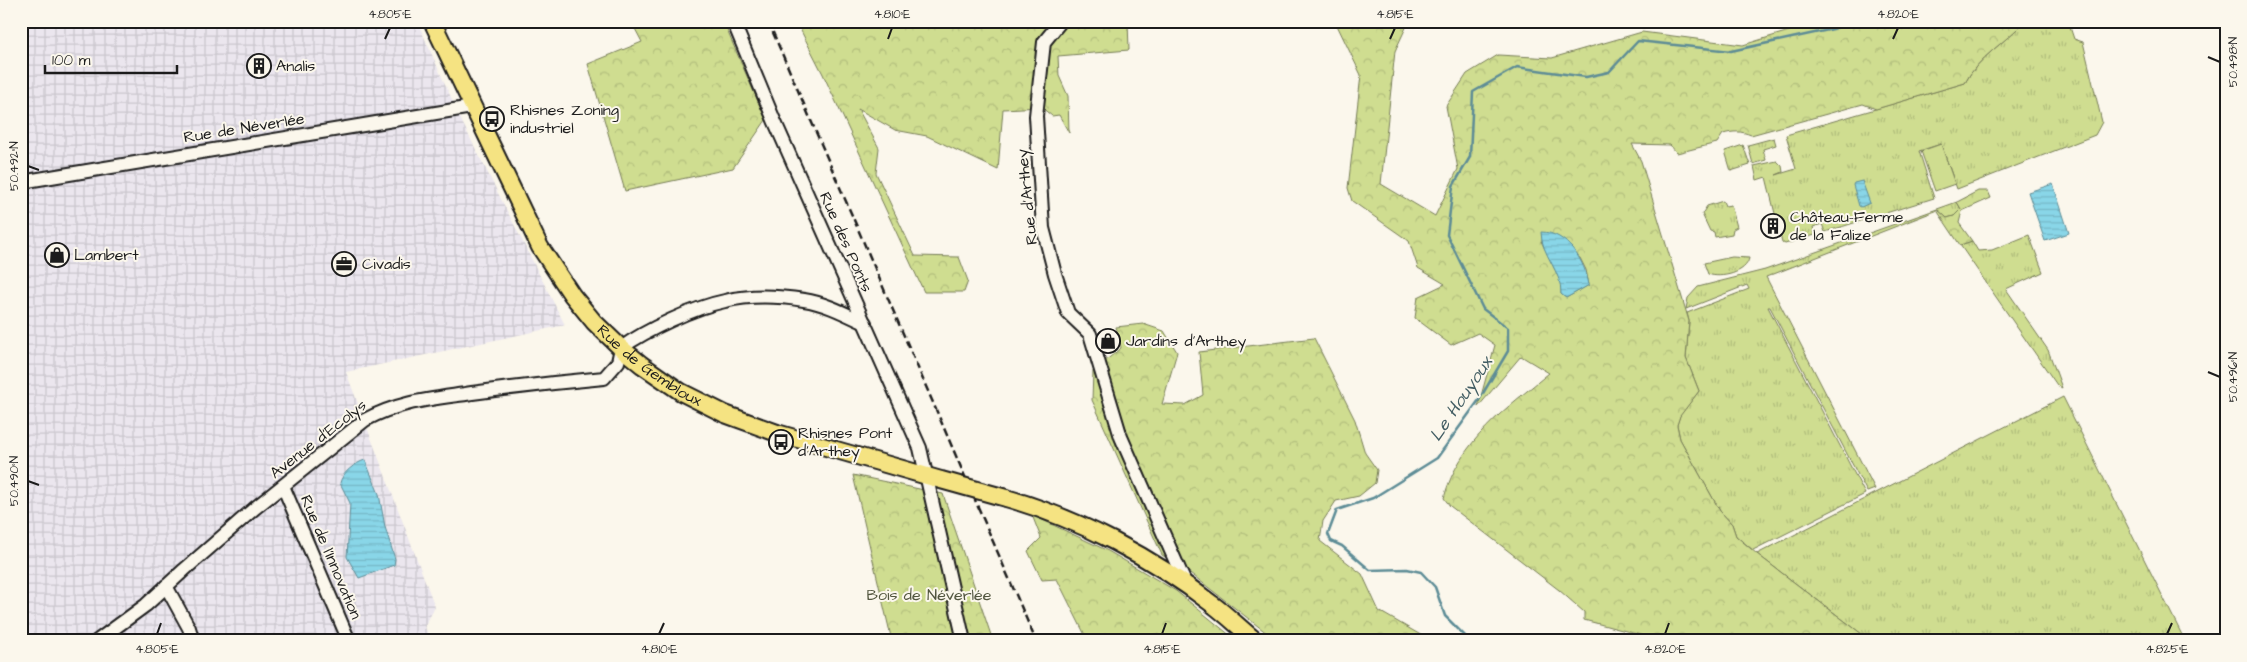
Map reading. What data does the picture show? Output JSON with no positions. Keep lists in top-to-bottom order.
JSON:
{
  "streets": {
    "main road": ["Rue de Gembloux"],
    "street": [
      "Rue de Néverlée",
      "Rue d'Arthey",
      "Rue des Ponts",
      "Avenue d'Ecolys",
      "Rue de l'Innovation"
    ]
  },
  "crossings": [
    ["Rue de Néverlée", "Rue de Gembloux"],
    ["Rue d'Arthey", "Rue de Gembloux"],
    ["Rue des Ponts", "Rue de Gembloux"],
    ["Rue de Gembloux", "Avenue d'Ecolys"],
    ["Avenue d'Ecolys", "Rue de l'Innovation"]
  ],
  "water": ["Le Houyoux"],
  "parks": ["Bois de Néverlée"],
  "places": {
    "building": ["Analis", "Château-Ferme de la Falize"],
    "bus stop": ["Rhisnes Zoning industriel", "Rhisnes Pont d'Arthey"],
    "shop": ["Lambert", "Jardins d'Arthey"],
    "office": ["Civadis"]
  },
  "scale_bar": "100 m",
  "coordinates": [
    "4.805°E",
    "4.810°E",
    "4.815°E",
    "4.820°E",
    "50.498°N",
    "50.492°N",
    "50.496°N",
    "50.490°N",
    "4.825°E"
  ]
}
